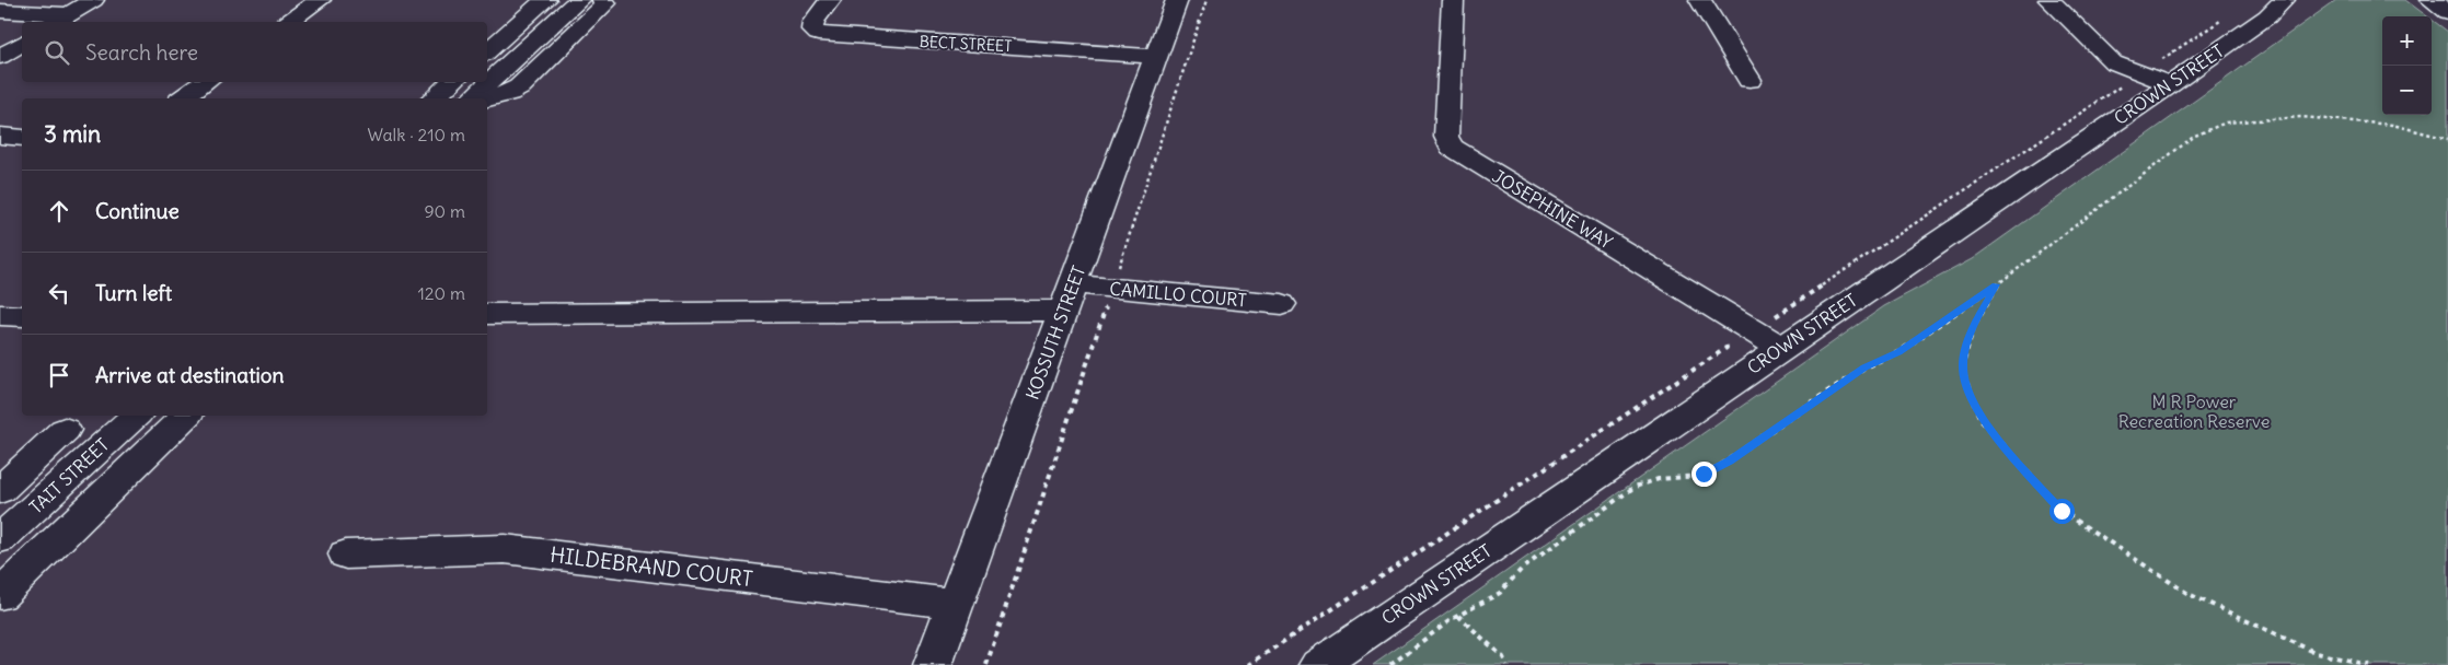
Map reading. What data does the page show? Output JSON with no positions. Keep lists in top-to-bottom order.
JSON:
{
  "streets": {
    "street": [
      "BECT STREET",
      "CROWN STREET",
      "JOSEPHINE WAY",
      "CAMILLO COURT",
      "KOSSUTH STREET",
      "TAIT STREET",
      "HILDEBRAND COURT"
    ]
  },
  "crossings": [
    ["BECT STREET", "KOSSUTH STREET"],
    ["CROWN STREET", "JOSEPHINE WAY"],
    ["CAMILLO COURT", "KOSSUTH STREET"],
    ["KOSSUTH STREET", "HILDEBRAND COURT"]
  ],
  "parks": ["M R Power Recreation Reserve"],
  "page": {
    "map_buttons": ["+", "−"],
    "search": "Search here",
    "heading": ["3 min", "Walk · 210 m"],
    "list": [
      ["Continue", "90 m"],
      ["Turn left", "120 m"],
      "Arrive at destination"
    ]
  }
}
